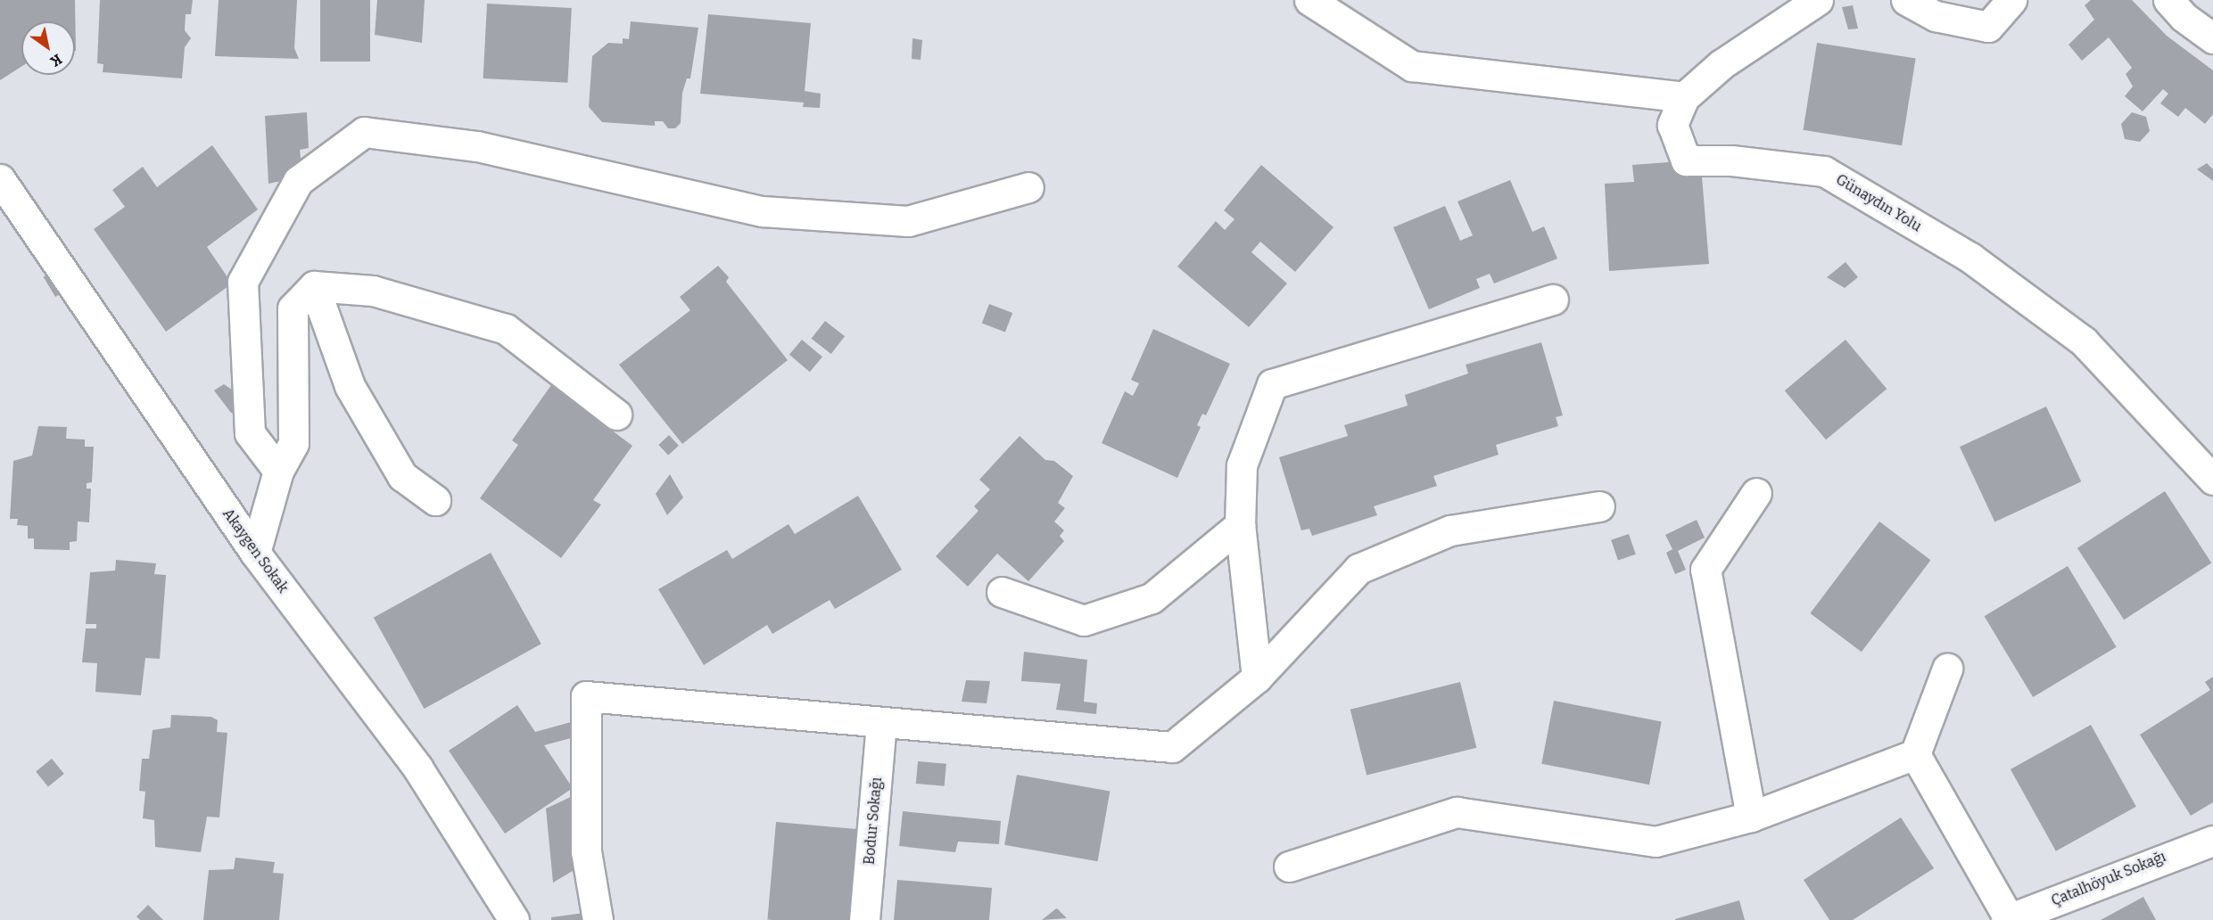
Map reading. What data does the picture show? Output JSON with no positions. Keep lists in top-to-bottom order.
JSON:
{
  "streets": {
    "street": [
      "Günaydın Yolu",
      "Akaygen Sokak",
      "Bodur Sokağı",
      "Çatalhöyuk Sokağı"
    ]
  },
  "north": "bottom right"
}
